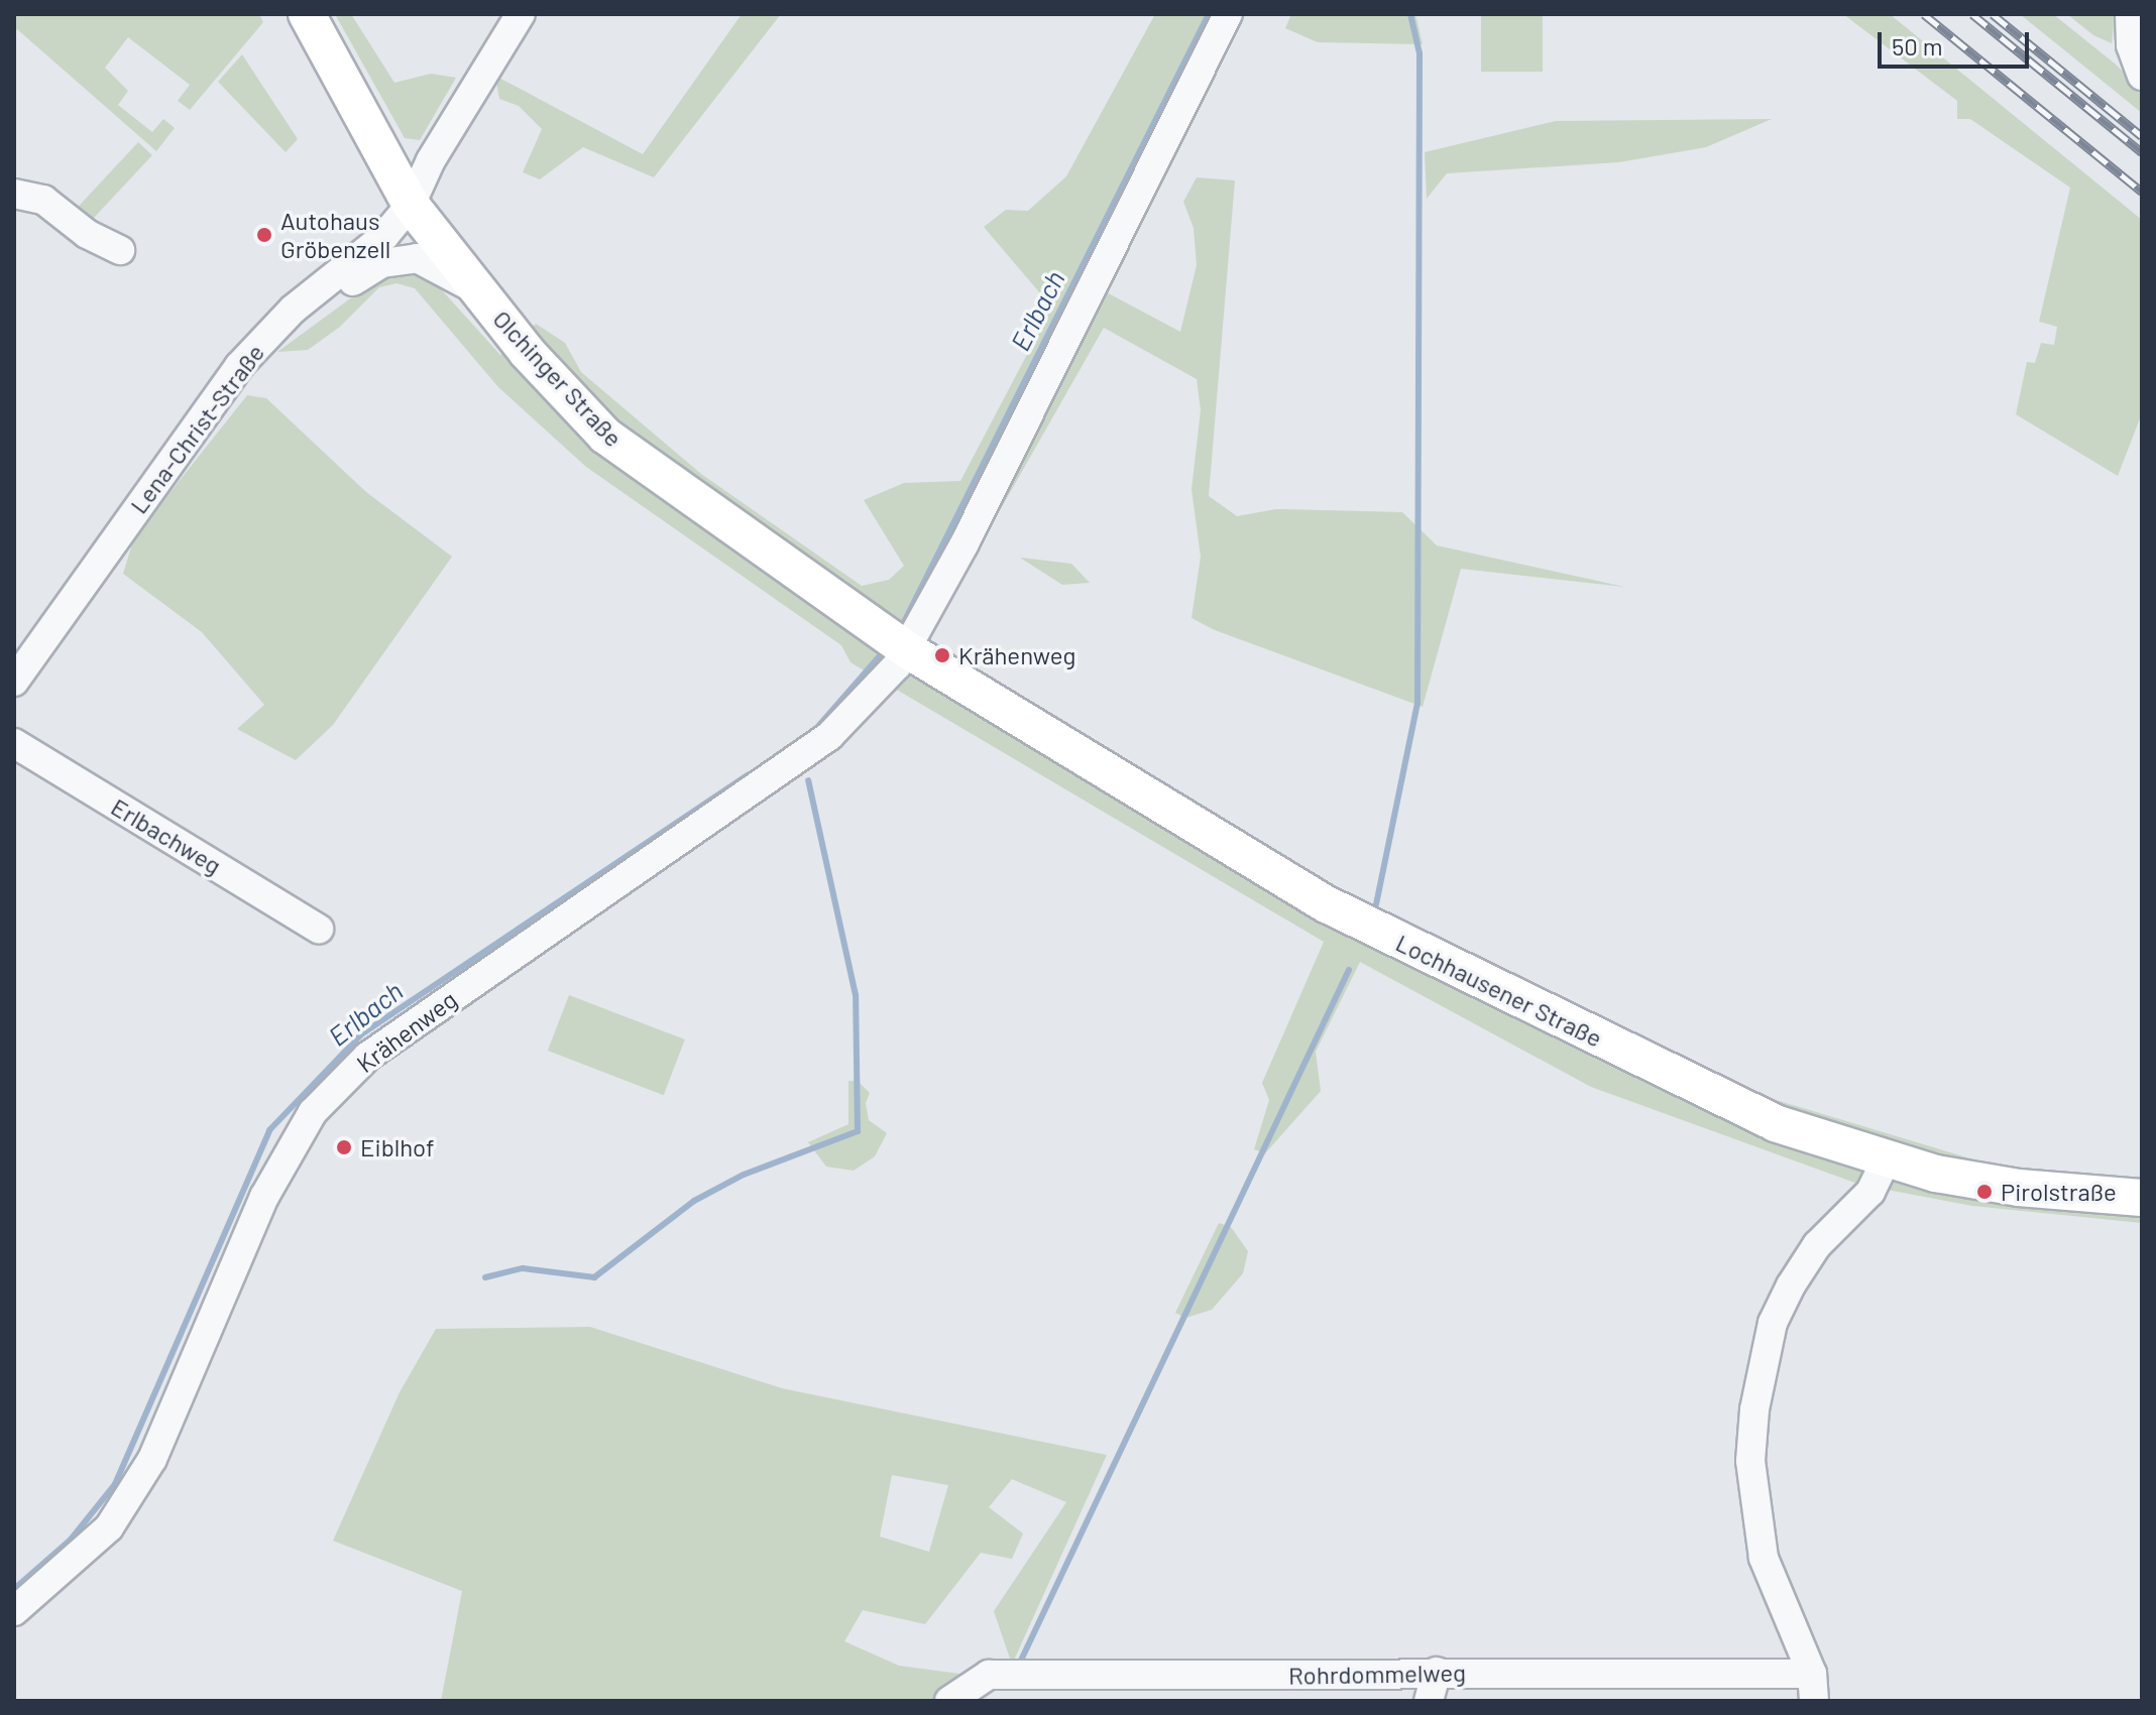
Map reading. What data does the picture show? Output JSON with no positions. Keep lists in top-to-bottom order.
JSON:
{
  "streets": {
    "main road": ["Olchinger Straße", "Lochhausener Straße"],
    "street": [
      "Lena-Christ-Straße",
      "Erlbachweg",
      "Krähenweg",
      "Rohrdommelweg"
    ]
  },
  "crossings": [
    ["Olchinger Straße", "Lena-Christ-Straße"],
    ["Olchinger Straße", "Lochhausener Straße"],
    ["Olchinger Straße", "Krähenweg"],
    ["Lochhausener Straße", "Krähenweg"]
  ],
  "water": ["Erlbach"],
  "places": [
    "Autohaus Gröbenzell",
    "Krähenweg",
    "Eiblhof",
    "Pirolstraße"
  ],
  "scale_bar": "50 m"
}
